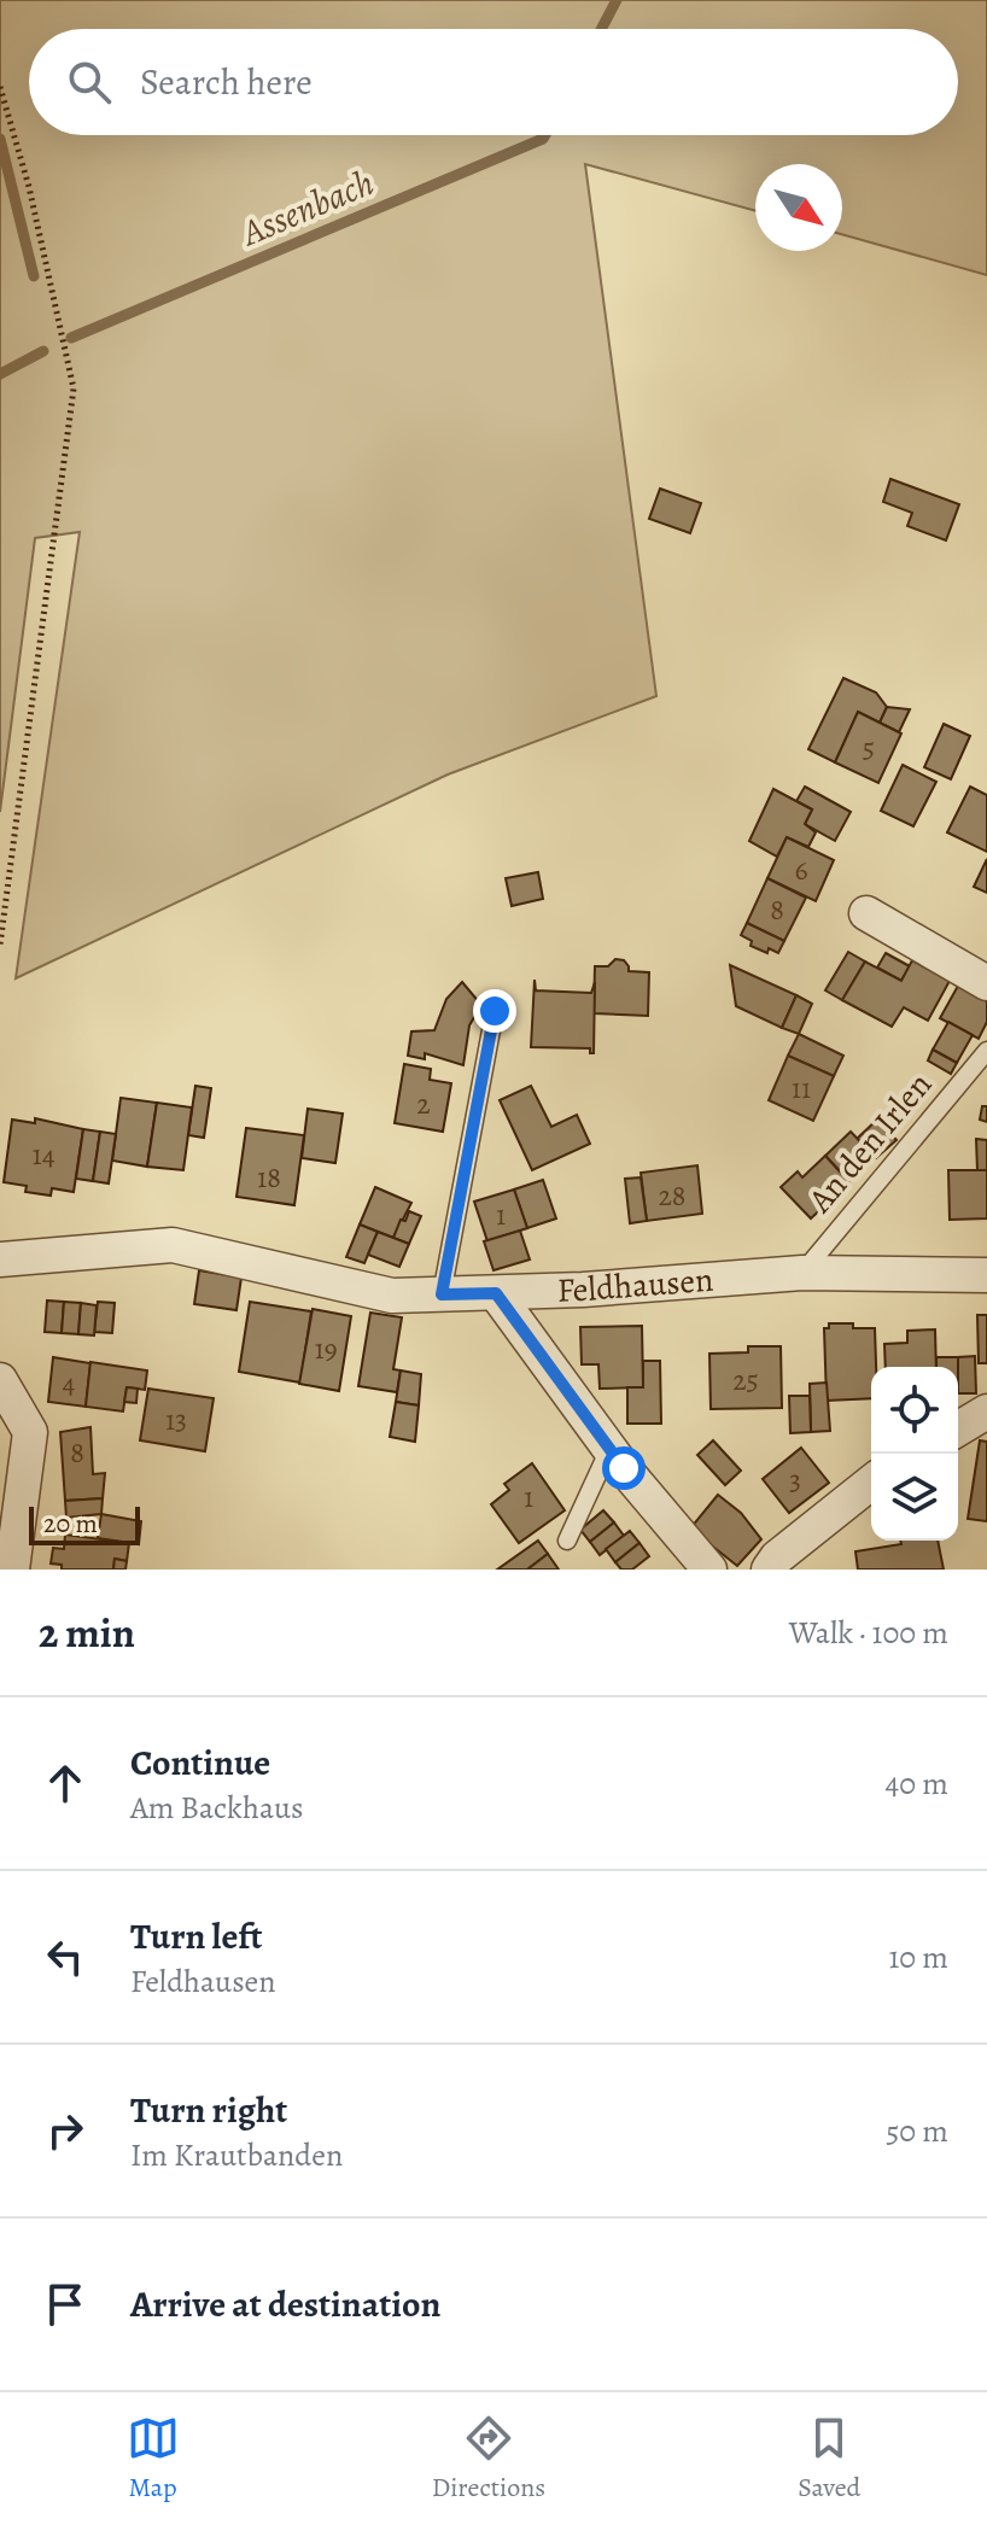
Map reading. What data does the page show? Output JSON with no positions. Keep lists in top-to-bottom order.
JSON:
{
  "streets": {
    "street": ["Feldhausen"],
    "lane": ["An den Irlen"]
  },
  "crossings": [
    ["An den Irlen", "Feldhausen"]
  ],
  "water": ["Assenbach"],
  "house_numbers": [
    "5",
    "6",
    "8",
    "11",
    "2",
    "14",
    "18",
    "28",
    "1",
    "19",
    "25",
    "4",
    "13",
    "8",
    "3",
    "1"
  ],
  "scale_bar": "20 m",
  "north": "bottom right",
  "page": {
    "search": "Search here",
    "scale": "20 m",
    "heading": ["2 min", "Walk · 100 m"],
    "list": [
      ["Continue", "Am Backhaus", "40 m"],
      ["Turn left", "Feldhausen", "10 m"],
      ["Turn right", "Im Krautbanden", "50 m"],
      "Arrive at destination"
    ],
    "nav": ["Map", "Directions", "Saved"]
  }
}
